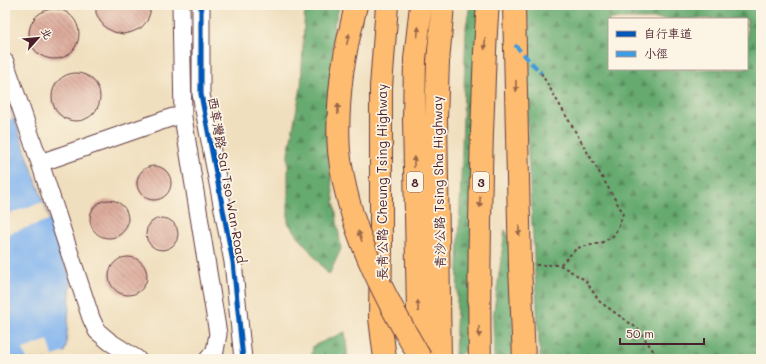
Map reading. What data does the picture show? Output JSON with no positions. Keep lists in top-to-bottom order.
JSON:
{
  "streets": {
    "highway": [
      "長青公路 Cheung Tsing Highway",
      "8",
      "青沙公路 Tsing Sha Highway",
      "3"
    ],
    "street": ["西草灣路 Sai Tso Wan Road"]
  },
  "legend": ["自行車道", "小徑"],
  "scale_bar": "50 m",
  "north": "top right"
}
